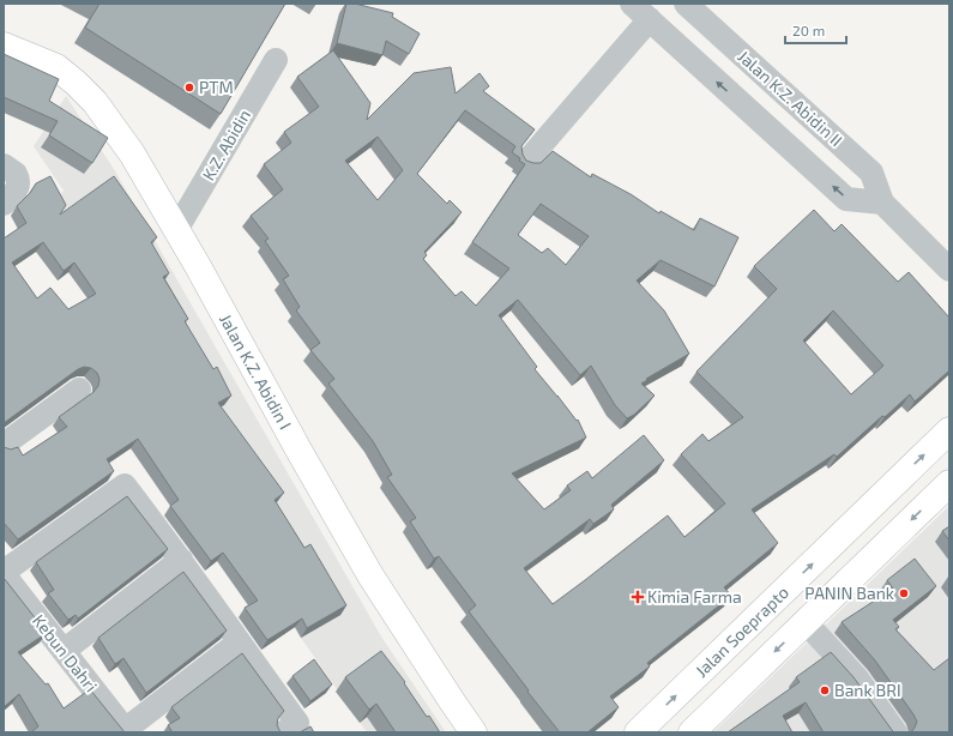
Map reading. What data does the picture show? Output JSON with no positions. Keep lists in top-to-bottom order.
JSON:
{
  "streets": {
    "street": [
      "Jalan K.Z. Abidin II",
      "K.Z. Abidin",
      "Jalan K.Z. Abidin I",
      "Jalan Soeprapto",
      "Kebun Dahri"
    ]
  },
  "crossings": [
    ["K.Z. Abidin", "Jalan K.Z. Abidin I"]
  ],
  "places": {
    "other": ["PTM", "PANIN Bank", "Bank BRI"],
    "health": ["Kimia Farma"]
  },
  "scale_bar": "20 m"
}
